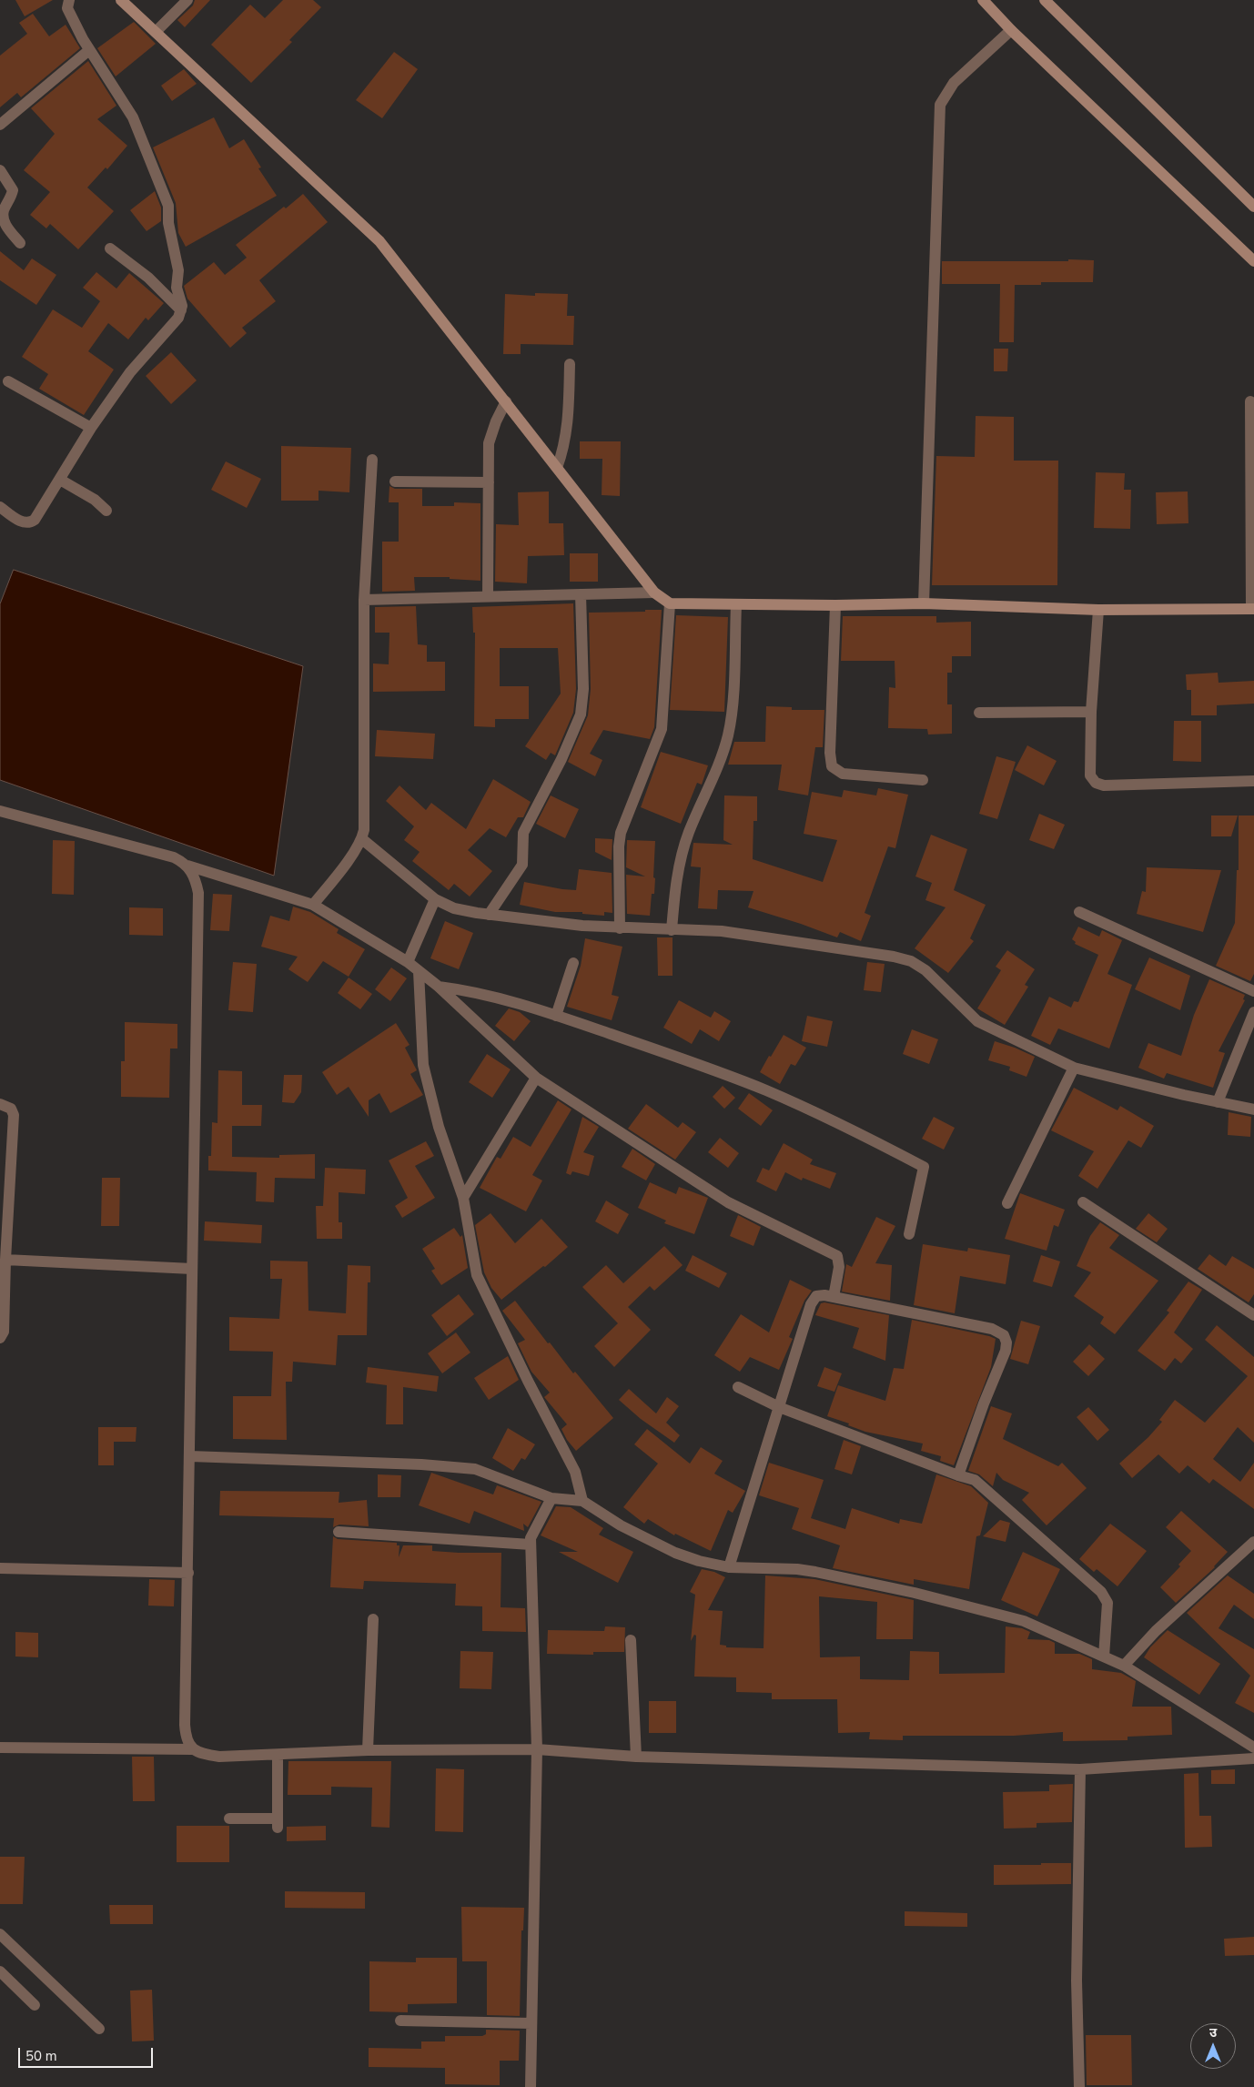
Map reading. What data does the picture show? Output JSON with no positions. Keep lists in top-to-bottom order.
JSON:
{
  "scale_bar": "50 m",
  "north": "top"
}
